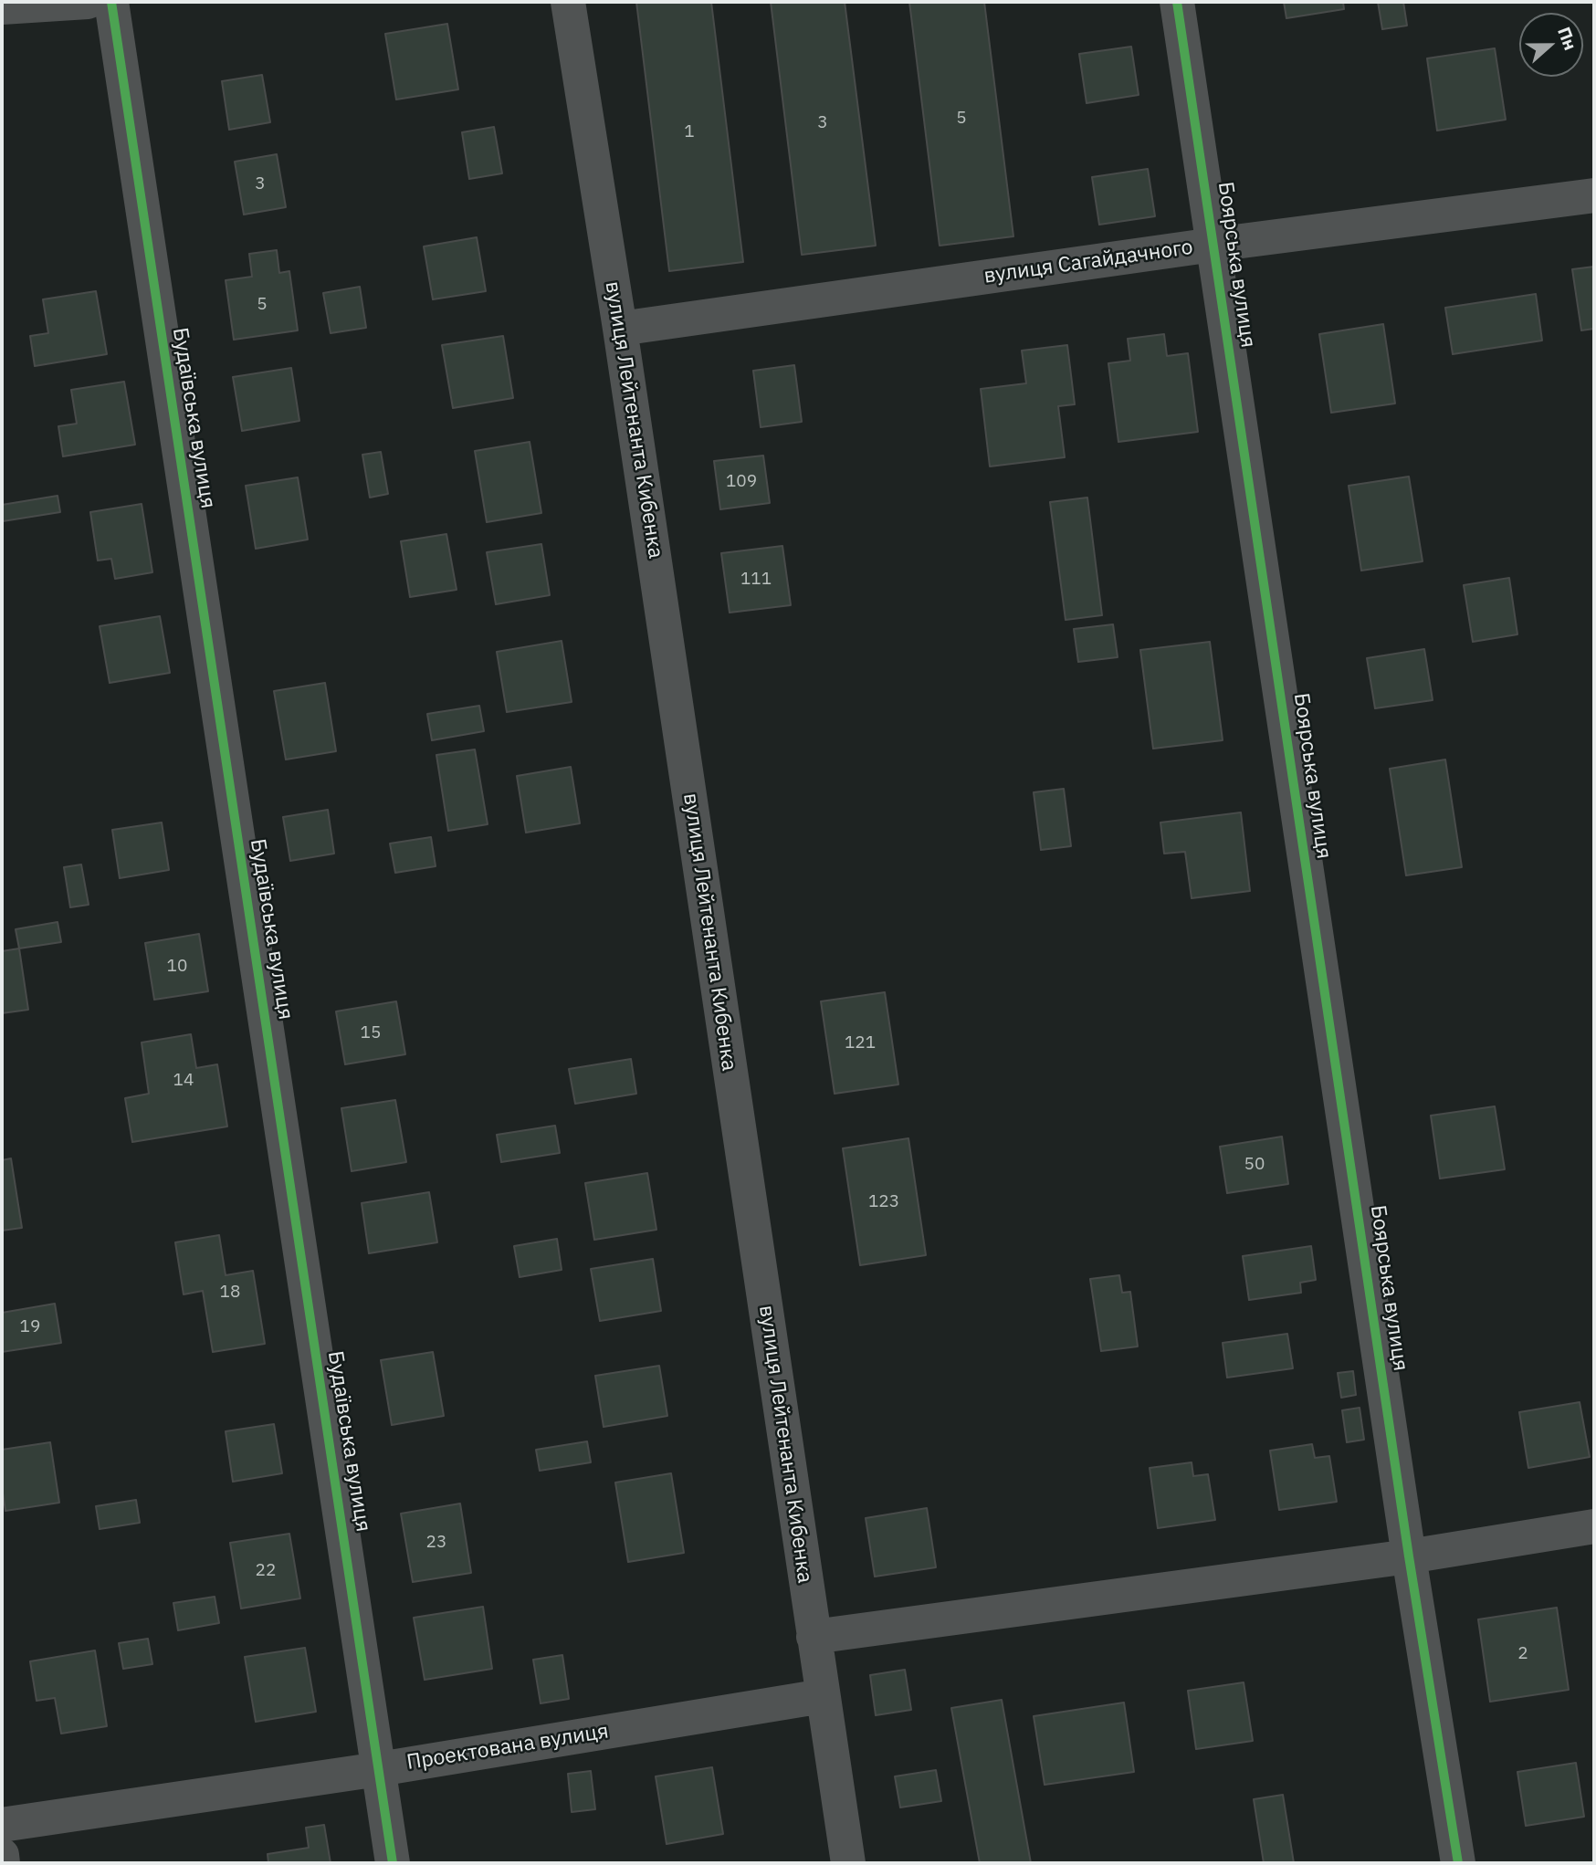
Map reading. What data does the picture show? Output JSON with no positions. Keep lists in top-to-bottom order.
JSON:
{
  "streets": {
    "street": [
      "вулиця Сагайдачного",
      "Боярська вулиця",
      "Будаївська вулиця",
      "вулиця Лейтенанта Кибенка",
      "Проектована вулиця"
    ]
  },
  "crossings": [
    ["вулиця Сагайдачного", "Боярська вулиця"],
    ["вулиця Сагайдачного", "вулиця Лейтенанта Кибенка"],
    ["Будаївська вулиця", "Проектована вулиця"],
    ["вулиця Лейтенанта Кибенка", "Проектована вулиця"]
  ],
  "house_numbers": [
    "5",
    "3",
    "1",
    "3",
    "5",
    "109",
    "111",
    "10",
    "15",
    "121",
    "14",
    "50",
    "123",
    "18",
    "19",
    "23",
    "22",
    "2"
  ],
  "north": "right"
}
